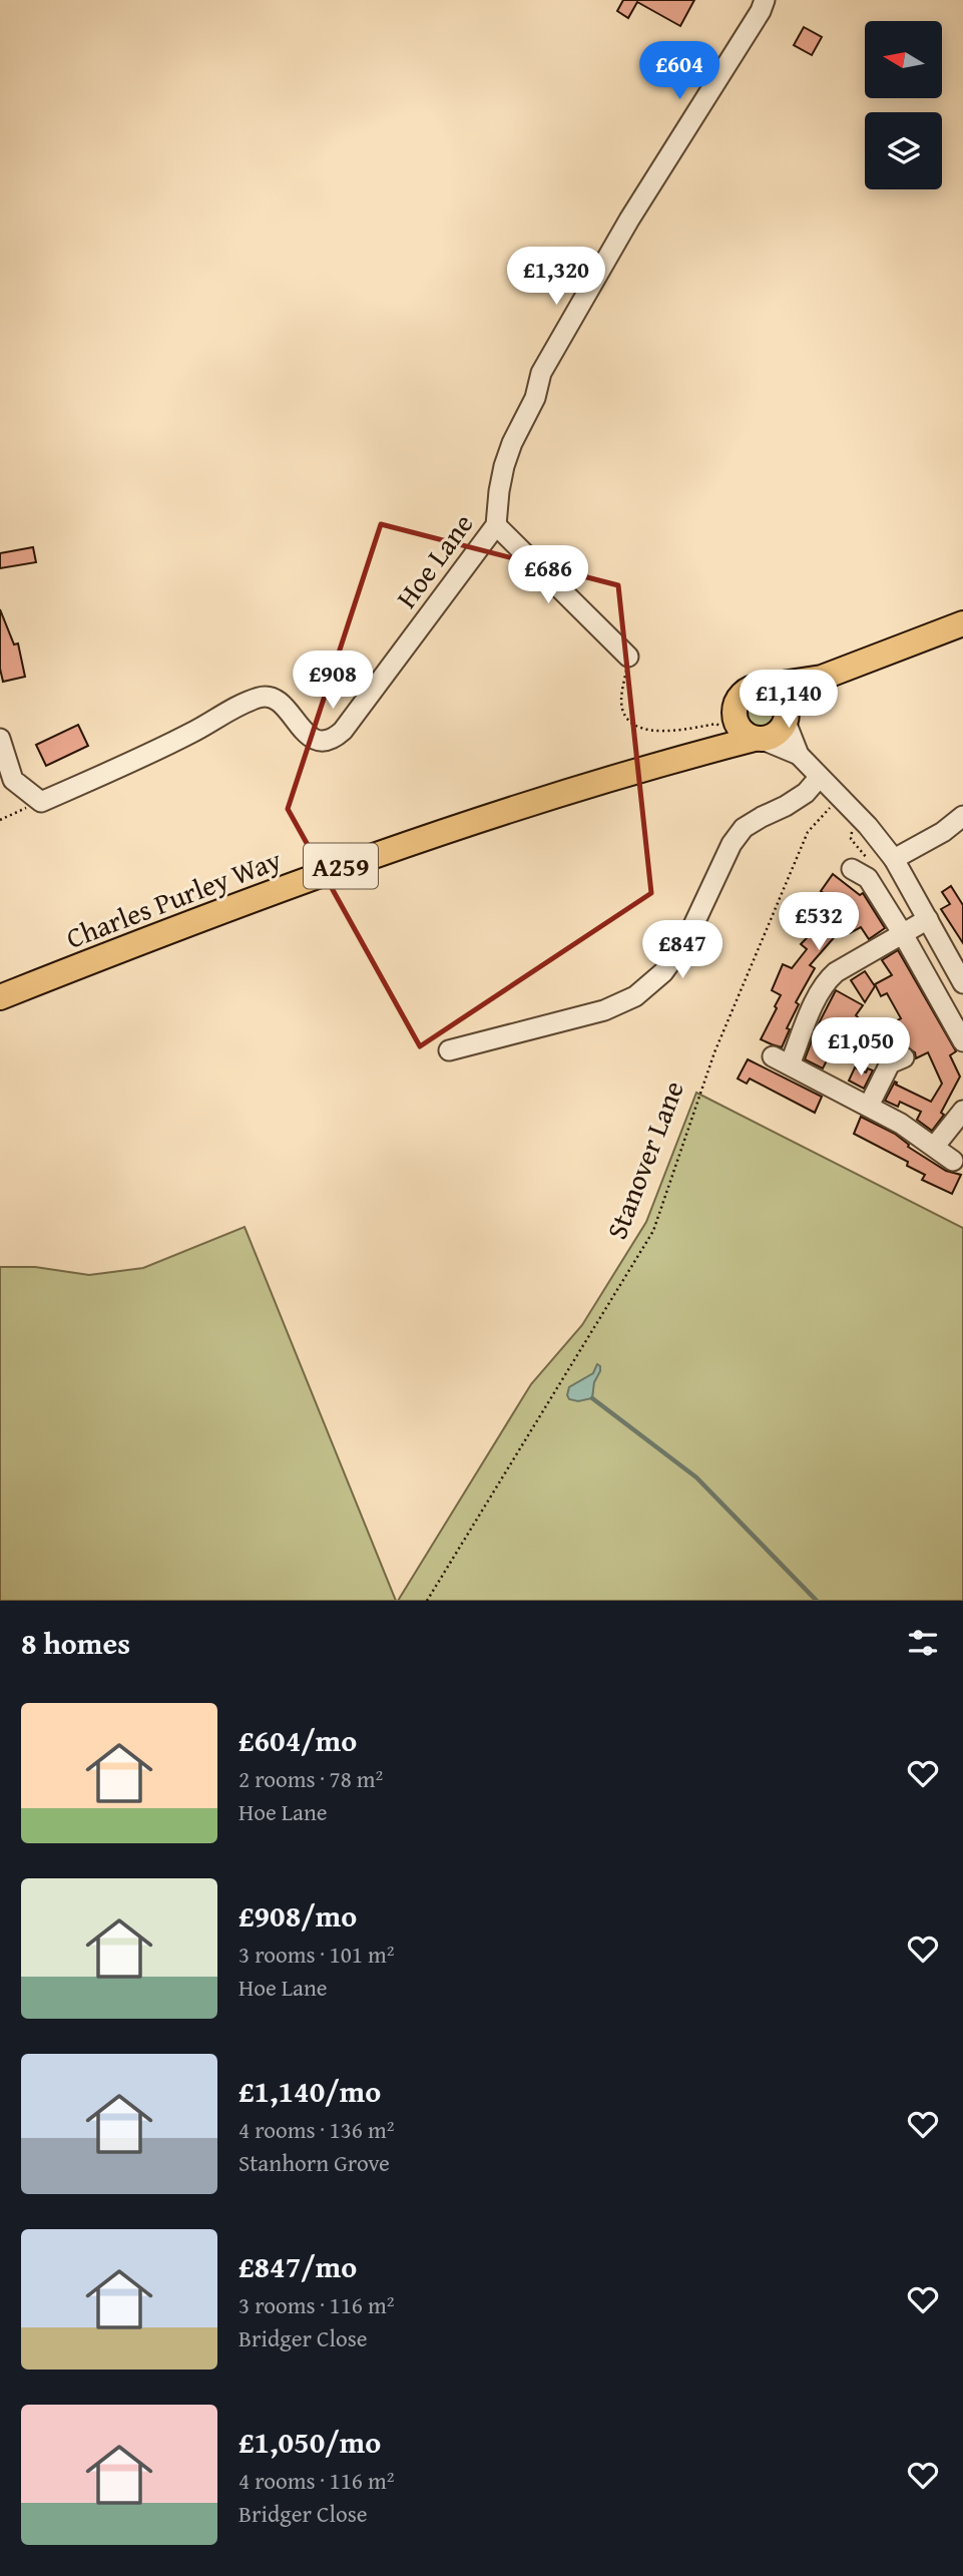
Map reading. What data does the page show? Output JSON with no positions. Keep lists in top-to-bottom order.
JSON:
{
  "streets": {
    "main road": ["A259", "Charles Purley Way"],
    "street": ["Hoe Lane"],
    "path": ["Stanover Lane"]
  },
  "north": "left",
  "page": {
    "price": [
      "£604",
      "£1,320",
      "£686",
      "£908",
      "£1,140",
      "£532",
      "£847",
      "£1,050"
    ],
    "heading": "8 homes",
    "list": [
      {
        "name": "£604/mo",
        "note": "2 rooms · 78 m² · Hoe Lane"
      },
      {
        "name": "£908/mo",
        "note": "3 rooms · 101 m² · Hoe Lane"
      },
      {
        "name": "£1,140/mo",
        "note": "4 rooms · 136 m² · Stanhorn Grove"
      },
      {
        "name": "£847/mo",
        "note": "3 rooms · 116 m² · Bridger Close"
      },
      {
        "name": "£1,050/mo",
        "note": "4 rooms · 116 m² · Bridger Close"
      }
    ]
  }
}
